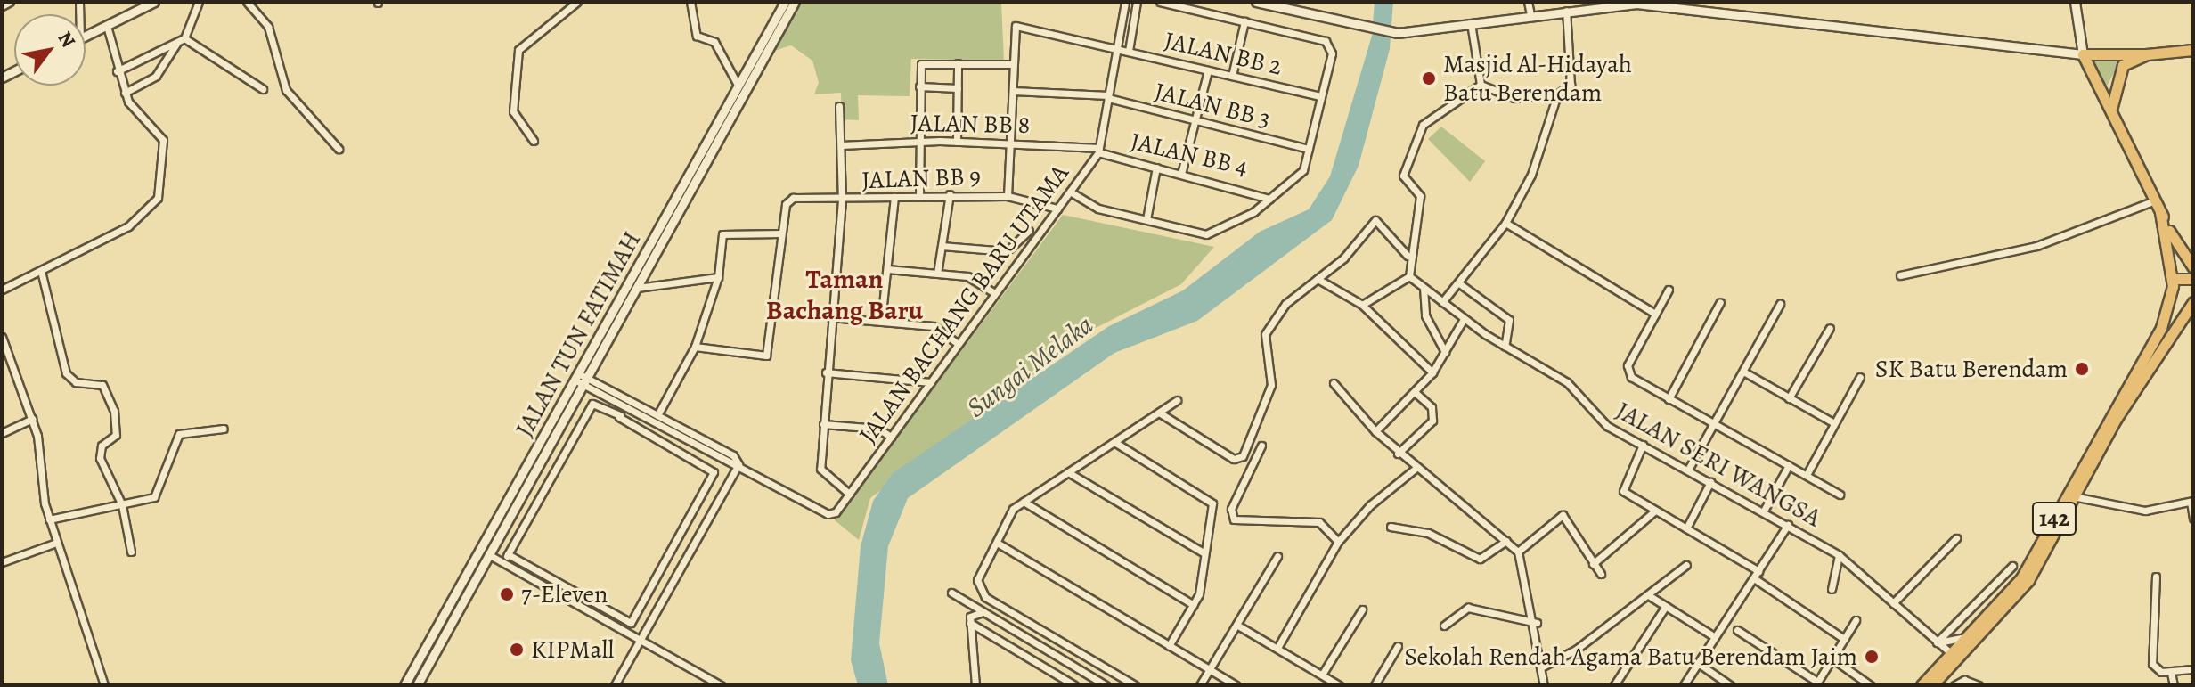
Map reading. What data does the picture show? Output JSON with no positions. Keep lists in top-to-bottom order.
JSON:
{
  "streets": {
    "main road": ["JALAN TUN FATIMAH", "142"],
    "street": [
      "JALAN BB 2",
      "JALAN BB 3",
      "JALAN BB 8",
      "JALAN BB 4",
      "JALAN BB 9",
      "JALAN BACHANG BARU UTAMA",
      "JALAN SERI WANGSA"
    ]
  },
  "crossings": [
    ["JALAN BB 2", "JALAN BACHANG BARU UTAMA"],
    ["JALAN BB 3", "JALAN BACHANG BARU UTAMA"],
    ["JALAN BB 8", "JALAN BB 4"],
    ["JALAN BB 8", "JALAN BACHANG BARU UTAMA"],
    ["JALAN BB 4", "JALAN BACHANG BARU UTAMA"],
    ["JALAN BB 9", "JALAN BACHANG BARU UTAMA"],
    ["JALAN SERI WANGSA", "142"]
  ],
  "districts": ["Taman Bachang Baru"],
  "water": ["Sungai Melaka"],
  "places": [
    "Masjid Al-Hidayah Batu Berendam",
    "SK Batu Berendam",
    "7-Eleven",
    "KIPMall",
    "Sekolah Rendah Agama Batu Berendam Jaim"
  ],
  "north": "top right"
}
